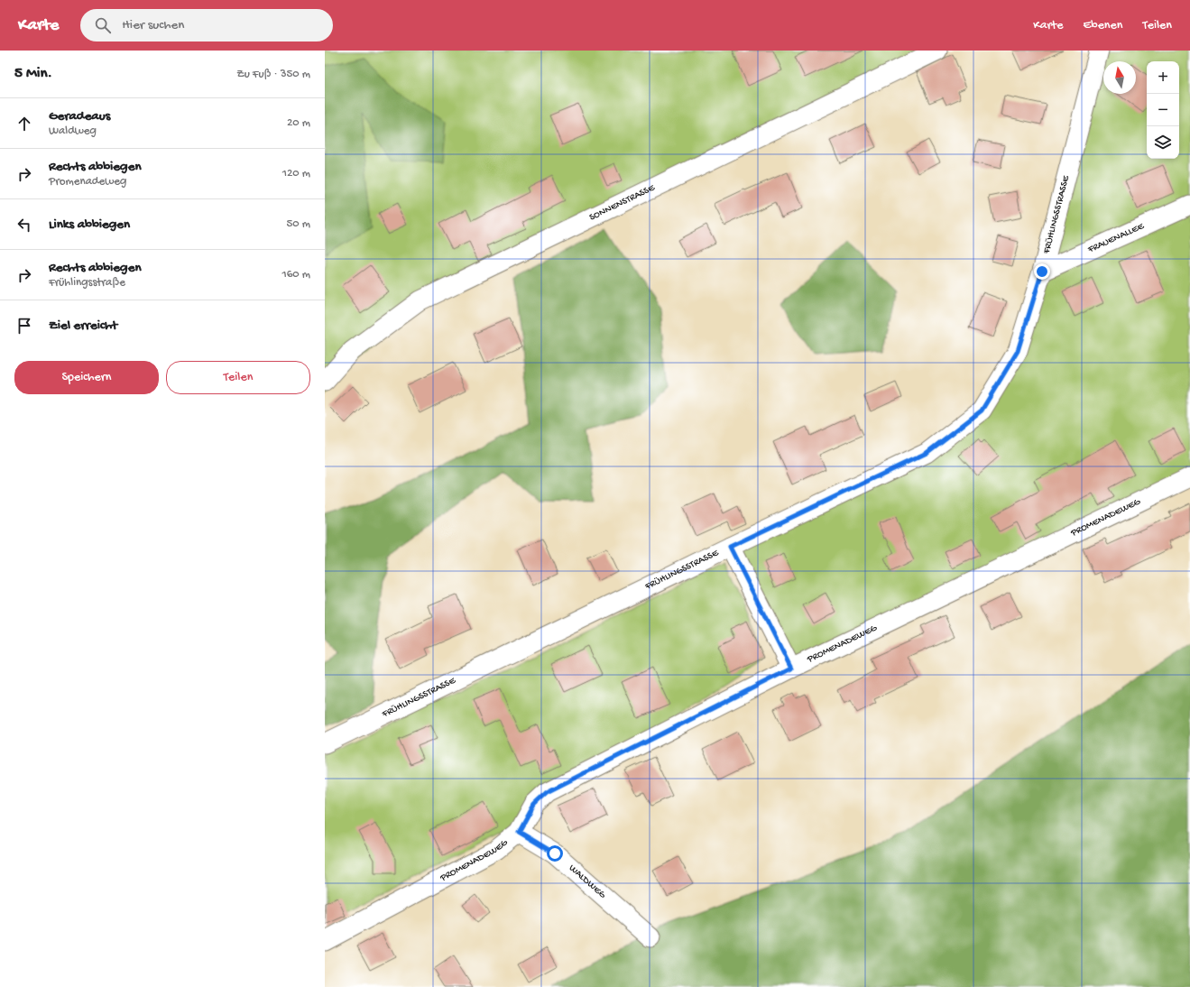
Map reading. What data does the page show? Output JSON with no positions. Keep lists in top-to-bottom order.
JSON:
{
  "streets": {
    "street": [
      "SONNENSTRASSE",
      "FRÜHLINGSSTRASSE",
      "FRAUENALLEE",
      "PROMENADEWEG",
      "WALDWEG"
    ]
  },
  "crossings": [
    ["FRÜHLINGSSTRASSE", "FRAUENALLEE"],
    ["PROMENADEWEG", "WALDWEG"]
  ],
  "north": "top",
  "page": {
    "header": "Karte",
    "search": "Hier suchen",
    "nav": ["Karte", "Ebenen", "Teilen"],
    "heading": ["5 Min.", "Zu Fuß · 350 m"],
    "map_buttons": ["+", "−"],
    "list": [
      ["Geradeaus", "Waldweg", "20 m"],
      ["Rechts abbiegen", "Promenadeweg", "120 m"],
      ["Links abbiegen", "50 m"],
      ["Rechts abbiegen", "Frühlingsstraße", "160 m"],
      "Ziel erreicht"
    ],
    "buttons": ["Speichern", "Teilen"]
  }
}
